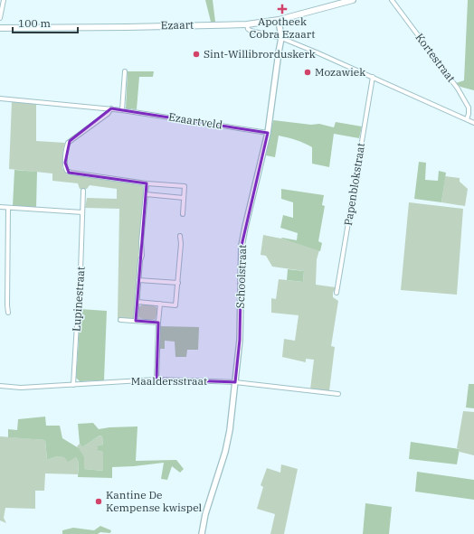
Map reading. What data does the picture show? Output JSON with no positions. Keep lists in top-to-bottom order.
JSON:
{
  "streets": {
    "main road": ["Ezaart"],
    "street": [
      "Kortestraat",
      "Ezaartveld",
      "Papenblokstraat",
      "Schoolstraat",
      "Lupinestraat",
      "Maaldersstraat"
    ]
  },
  "crossings": [
    ["Ezaart", "Schoolstraat"],
    ["Ezaartveld", "Schoolstraat"],
    ["Schoolstraat", "Maaldersstraat"],
    ["Lupinestraat", "Maaldersstraat"]
  ],
  "places": {
    "health": ["Apotheek Cobra Ezaart"],
    "other": ["Sint-Willibrorduskerk", "Mozawiek", "Kantine De Kempense kwispel"]
  },
  "scale_bar": "100 m"
}
